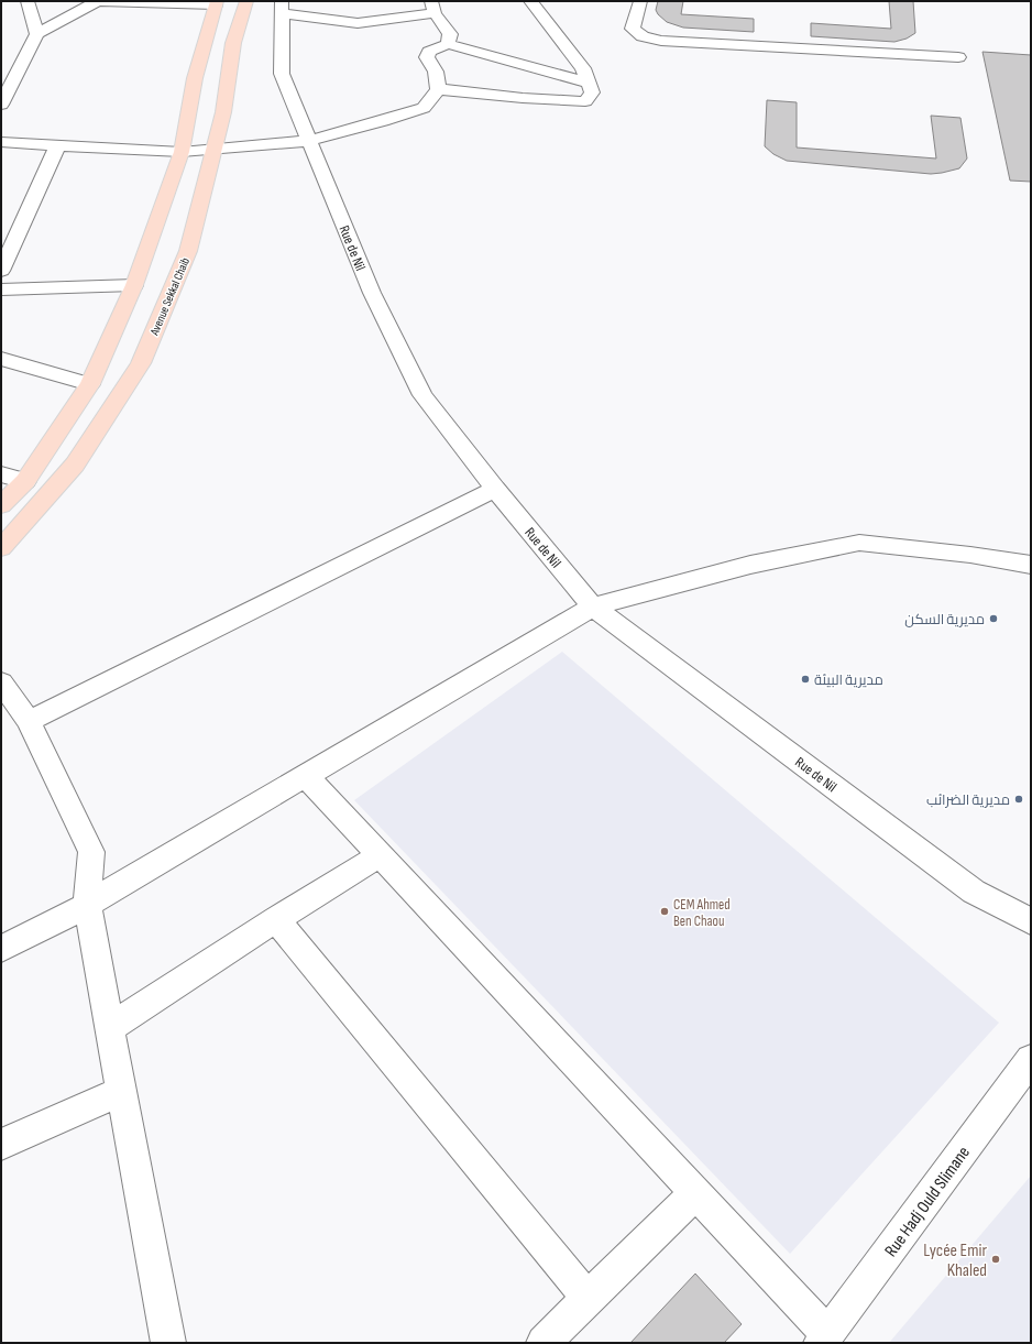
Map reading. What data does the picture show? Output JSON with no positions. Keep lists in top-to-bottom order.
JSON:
{
  "streets": {
    "main road": ["Avenue Sekkal Chaib"],
    "street": ["Rue de Nil", "Rue Hadj Ould Slimane"]
  },
  "places": [
    "مديرية السكن",
    "مديرية البيئة",
    "مديرية الضرائب",
    "CEM Ahmed Ben Chaou",
    "Lycée Emir Khaled"
  ]
}
